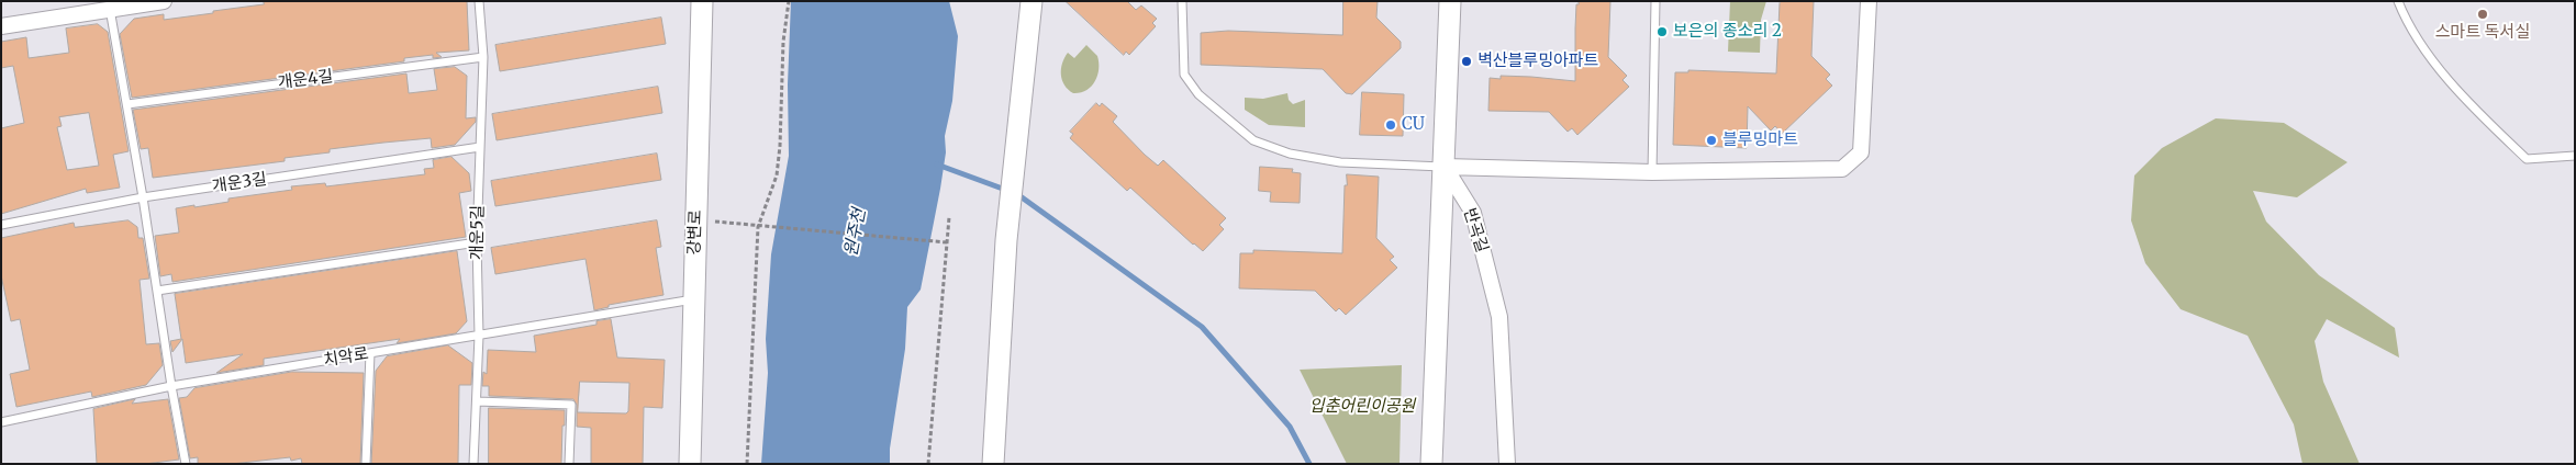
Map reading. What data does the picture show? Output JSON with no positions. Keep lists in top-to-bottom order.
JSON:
{
  "streets": {
    "street": ["반곡길", "강변로"],
    "lane": [
      "개운4길",
      "개운3길",
      "개운5길",
      "치악로"
    ]
  },
  "crossings": [
    ["개운4길", "개운5길"],
    ["개운3길", "개운5길"],
    ["개운5길", "치악로"],
    ["강변로", "치악로"]
  ],
  "water": ["원주천"],
  "parks": ["입춘어린이공원"],
  "places": [
    "스마트 독서실",
    "보은의 종소리 2",
    "벽산블루밍아파트",
    "CU",
    "블루밍마트"
  ]
}
